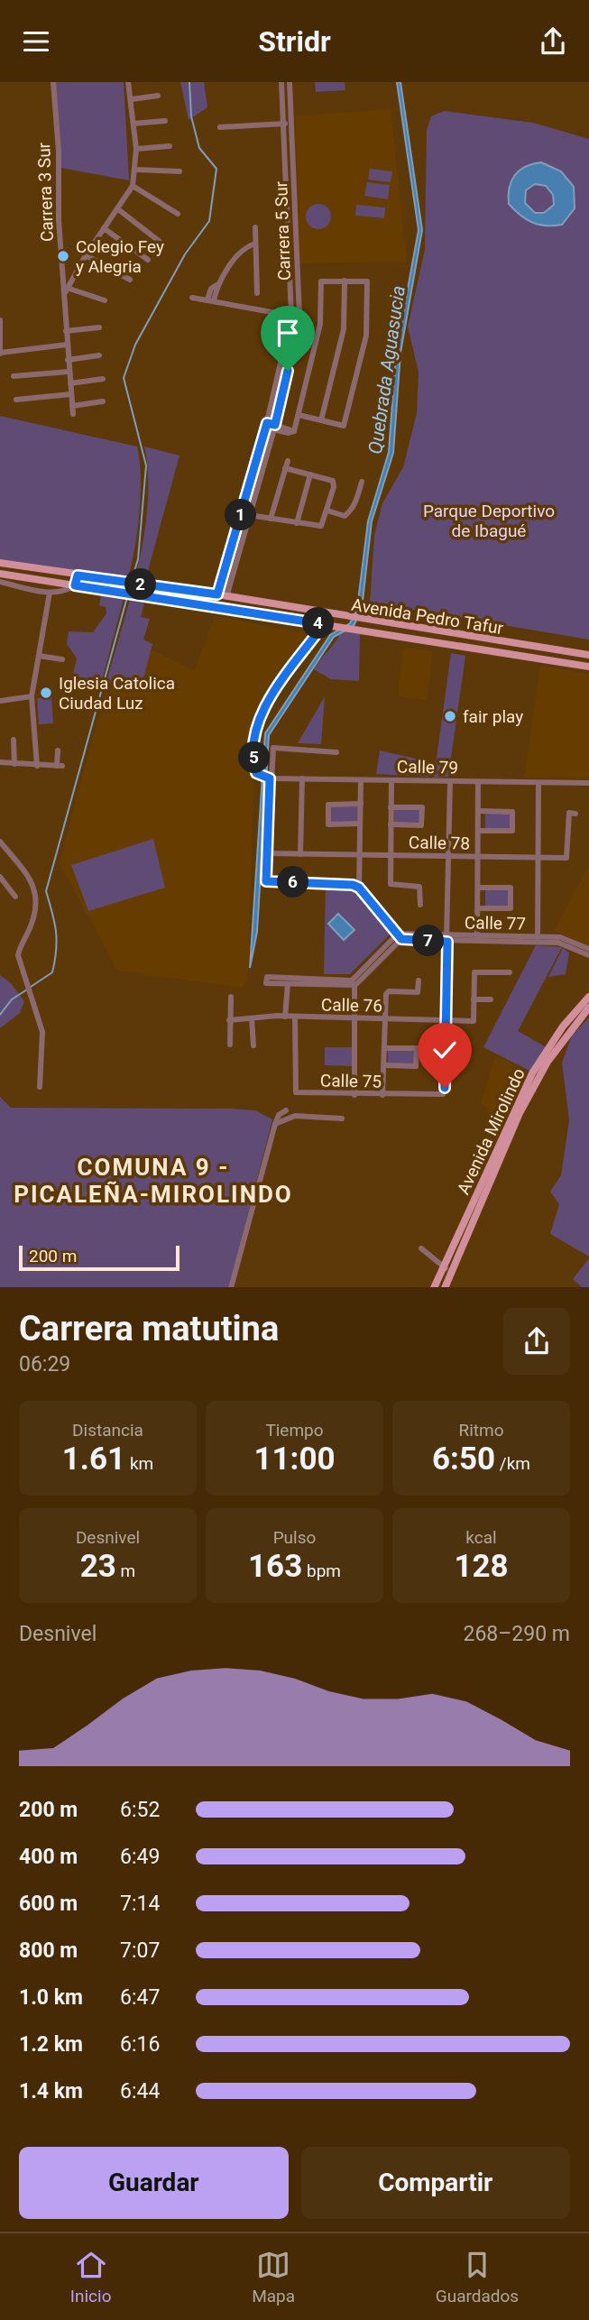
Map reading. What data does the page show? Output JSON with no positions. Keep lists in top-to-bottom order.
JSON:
{
  "streets": {
    "main road": ["Avenida Pedro Tafur", "Avenida Mirolindo"],
    "street": [
      "Carrera 3 Sur",
      "Carrera 5 Sur",
      "Calle 79",
      "Calle 78",
      "Calle 77",
      "Calle 76",
      "Calle 75"
    ]
  },
  "crossings": [
    ["Carrera 5 Sur", "Avenida Pedro Tafur"],
    ["Calle 76", "Calle 75"]
  ],
  "districts": ["COMUNA 9 - PICALEÑA-MIROLINDO"],
  "water": ["Quebrada Aguasucia"],
  "parks": ["Parque Deportivo de Ibagué"],
  "places": ["Colegio Fey y Alegria", "Iglesia Catolica Ciudad Luz", "fair play"],
  "scale_bar": "200 m",
  "page": {
    "header": "Stridr",
    "pins": [
      "1",
      "2",
      "4",
      "5",
      "6",
      "7"
    ],
    "scale": "200 m",
    "heading": ["Carrera matutina", "06:29"],
    "stats": [
      ["Distancia", "1.61 km"],
      ["Tiempo", "11:00"],
      ["Ritmo", "6:50 /km"],
      ["Desnivel", "23 m"],
      ["Pulso", "163 bpm"],
      ["kcal", "128"]
    ],
    "chart": ["Desnivel", "268–290 m"],
    "list": [
      {
        "name": "200 m",
        "note": "6:52"
      },
      {
        "name": "400 m",
        "note": "6:49"
      },
      {
        "name": "600 m",
        "note": "7:14"
      },
      {
        "name": "800 m",
        "note": "7:07"
      },
      {
        "name": "1.0 km",
        "note": "6:47"
      },
      {
        "name": "1.2 km",
        "note": "6:16"
      },
      {
        "name": "1.4 km",
        "note": "6:44"
      }
    ],
    "buttons": ["Guardar", "Compartir"],
    "tabs": ["Inicio", "Mapa", "Guardados"]
  }
}
